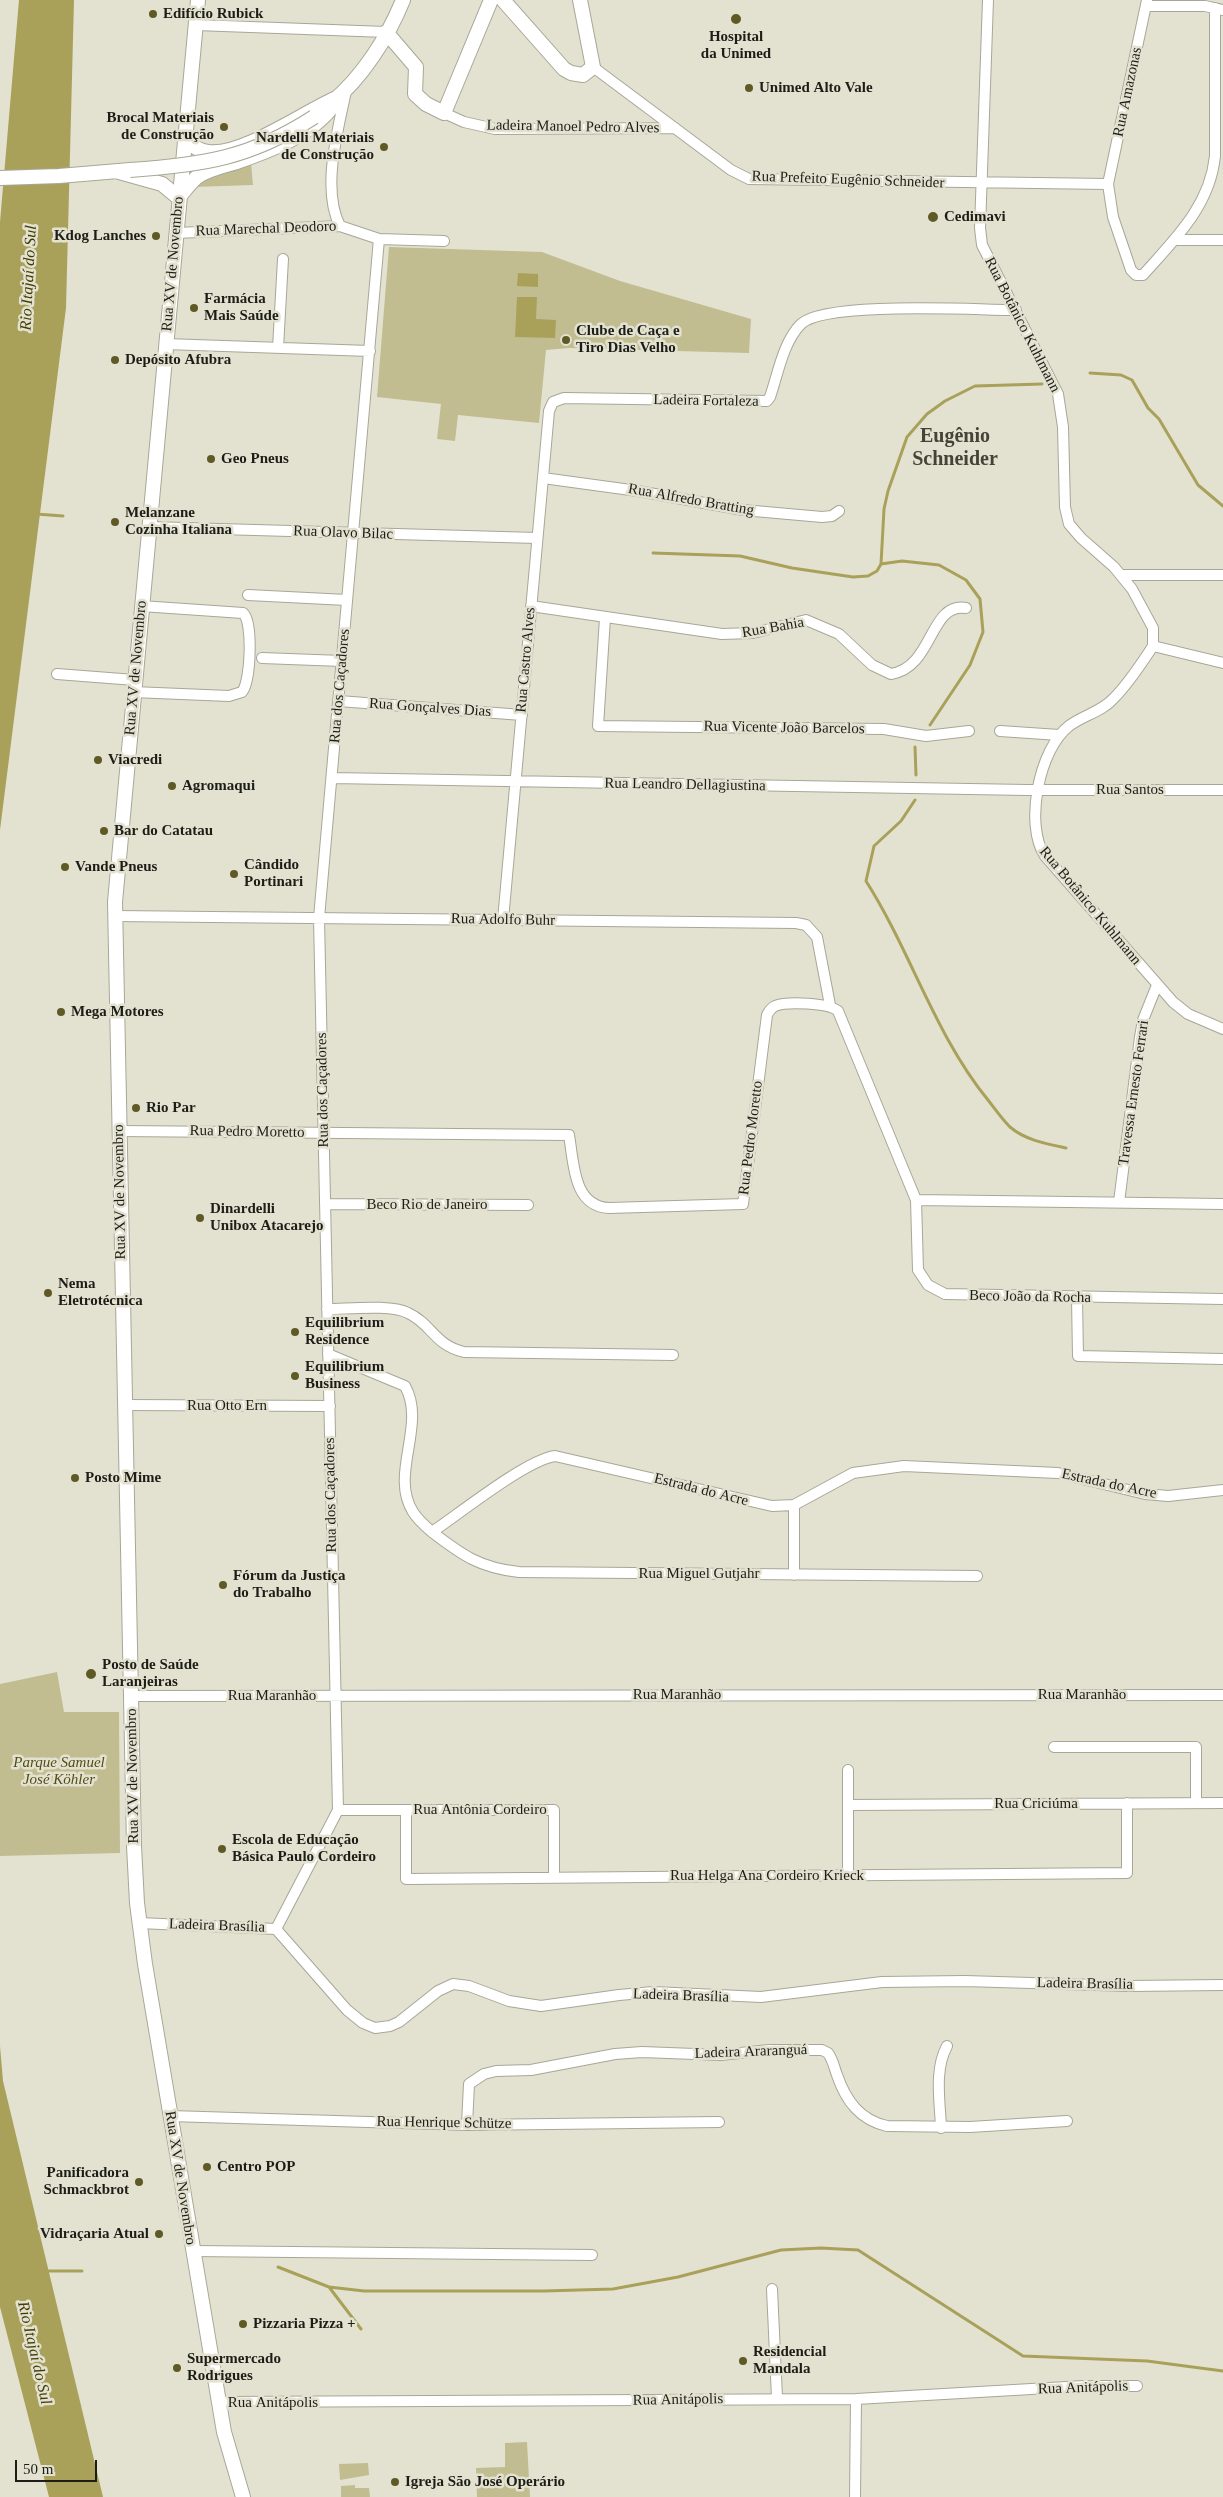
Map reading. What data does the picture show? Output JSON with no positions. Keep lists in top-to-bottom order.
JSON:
{
  "streets": {
    "main road": ["Rua XV de Novembro"],
    "street": [
      "Rua Amazonas",
      "Ladeira Manoel Pedro Alves",
      "Rua Prefeito Eugênio Schneider",
      "Rua Marechal Deodoro",
      "Rua Botânico Kuhlmann",
      "Ladeira Fortaleza",
      "Rua Alfredo Bratting",
      "Rua Olavo Bilac",
      "Rua Bahia",
      "Rua Castro Alves",
      "Rua dos Caçadores",
      "Rua Gonçalves Dias",
      "Rua Vicente João Barcelos",
      "Rua Leandro Dellagiustina",
      "Rua Santos",
      "Rua Adolfo Buhr",
      "Travessa Ernesto Ferrari",
      "Rua Pedro Moretto",
      "Beco Rio de Janeiro",
      "Beco João da Rocha",
      "Rua Otto Ern",
      "Estrada do Acre",
      "Rua Miguel Gutjahr",
      "Rua Maranhão",
      "Rua Criciúma",
      "Rua Antônia Cordeiro",
      "Rua Helga Ana Cordeiro Krieck",
      "Ladeira Brasília",
      "Ladeira Araranguá",
      "Rua Henrique Schütze",
      "Rua Anitápolis"
    ]
  },
  "crossings": [
    ["Rua Amazonas", "Rua Prefeito Eugênio Schneider"],
    ["Ladeira Manoel Pedro Alves", "Rua Prefeito Eugênio Schneider"],
    ["Rua Prefeito Eugênio Schneider", "Rua Botânico Kuhlmann"],
    ["Rua Marechal Deodoro", "Rua XV de Novembro"],
    ["Rua Marechal Deodoro", "Rua dos Caçadores"],
    ["Rua XV de Novembro", "Rua Olavo Bilac"],
    ["Rua XV de Novembro", "Rua Adolfo Buhr"],
    ["Rua XV de Novembro", "Rua Pedro Moretto"],
    ["Rua XV de Novembro", "Rua Otto Ern"],
    ["Rua XV de Novembro", "Rua Maranhão"],
    ["Rua XV de Novembro", "Ladeira Brasília"],
    ["Rua XV de Novembro", "Rua Henrique Schütze"],
    ["Rua XV de Novembro", "Rua Anitápolis"],
    ["Rua Botânico Kuhlmann", "Ladeira Fortaleza"],
    ["Rua Botânico Kuhlmann", "Rua Leandro Dellagiustina"],
    ["Rua Botânico Kuhlmann", "Rua Santos"],
    ["Rua Botânico Kuhlmann", "Travessa Ernesto Ferrari"],
    ["Ladeira Fortaleza", "Rua Castro Alves"],
    ["Rua Alfredo Bratting", "Rua Castro Alves"],
    ["Rua Olavo Bilac", "Rua Castro Alves"],
    ["Rua Olavo Bilac", "Rua dos Caçadores"],
    ["Rua Bahia", "Rua Castro Alves"],
    ["Rua Bahia", "Rua Vicente João Barcelos"],
    ["Rua Castro Alves", "Rua Gonçalves Dias"],
    ["Rua Castro Alves", "Rua Leandro Dellagiustina"],
    ["Rua Castro Alves", "Rua Adolfo Buhr"],
    ["Rua dos Caçadores", "Rua Gonçalves Dias"],
    ["Rua dos Caçadores", "Rua Leandro Dellagiustina"],
    ["Rua dos Caçadores", "Rua Adolfo Buhr"],
    ["Rua dos Caçadores", "Rua Pedro Moretto"],
    ["Rua dos Caçadores", "Beco Rio de Janeiro"],
    ["Rua dos Caçadores", "Rua Otto Ern"],
    ["Rua dos Caçadores", "Rua Maranhão"],
    ["Rua dos Caçadores", "Rua Antônia Cordeiro"],
    ["Rua dos Caçadores", "Ladeira Brasília"],
    ["Rua Leandro Dellagiustina", "Rua Santos"],
    ["Rua Adolfo Buhr", "Rua Pedro Moretto"],
    ["Estrada do Acre", "Rua Miguel Gutjahr"],
    ["Rua Criciúma", "Rua Helga Ana Cordeiro Krieck"],
    ["Rua Antônia Cordeiro", "Rua Helga Ana Cordeiro Krieck"],
    ["Ladeira Araranguá", "Rua Henrique Schütze"]
  ],
  "districts": ["Eugênio Schneider"],
  "water": ["Rio Itajaí do Sul"],
  "parks": ["Parque Samuel José Köhler"],
  "places": [
    "Edifício Rubick",
    "Hospital da Unimed",
    "Unimed Alto Vale",
    "Brocal Materiais de Construção",
    "Nardelli Materiais de Construção",
    "Cedimavi",
    "Kdog Lanches",
    "Farmácia Mais Saúde",
    "Clube de Caça e Tiro Dias Velho",
    "Depósito Afubra",
    "Geo Pneus",
    "Melanzane Cozinha Italiana",
    "Viacredi",
    "Agromaqui",
    "Bar do Catatau",
    "Vande Pneus",
    "Cândido Portinari",
    "Mega Motores",
    "Rio Par",
    "Dinardelli Unibox Atacarejo",
    "Nema Eletrotécnica",
    "Equilibrium Residence",
    "Equilibrium Business",
    "Posto Mime",
    "Fórum da Justiça do Trabalho",
    "Posto de Saúde Laranjeiras",
    "Escola de Educação Básica Paulo Cordeiro",
    "Centro POP",
    "Panificadora Schmackbrot",
    "Vidraçaria Atual",
    "Pizzaria Pizza +",
    "Residencial Mandala",
    "Supermercado Rodrigues",
    "Igreja São José Operário"
  ],
  "scale_bar": "50 m"
}
